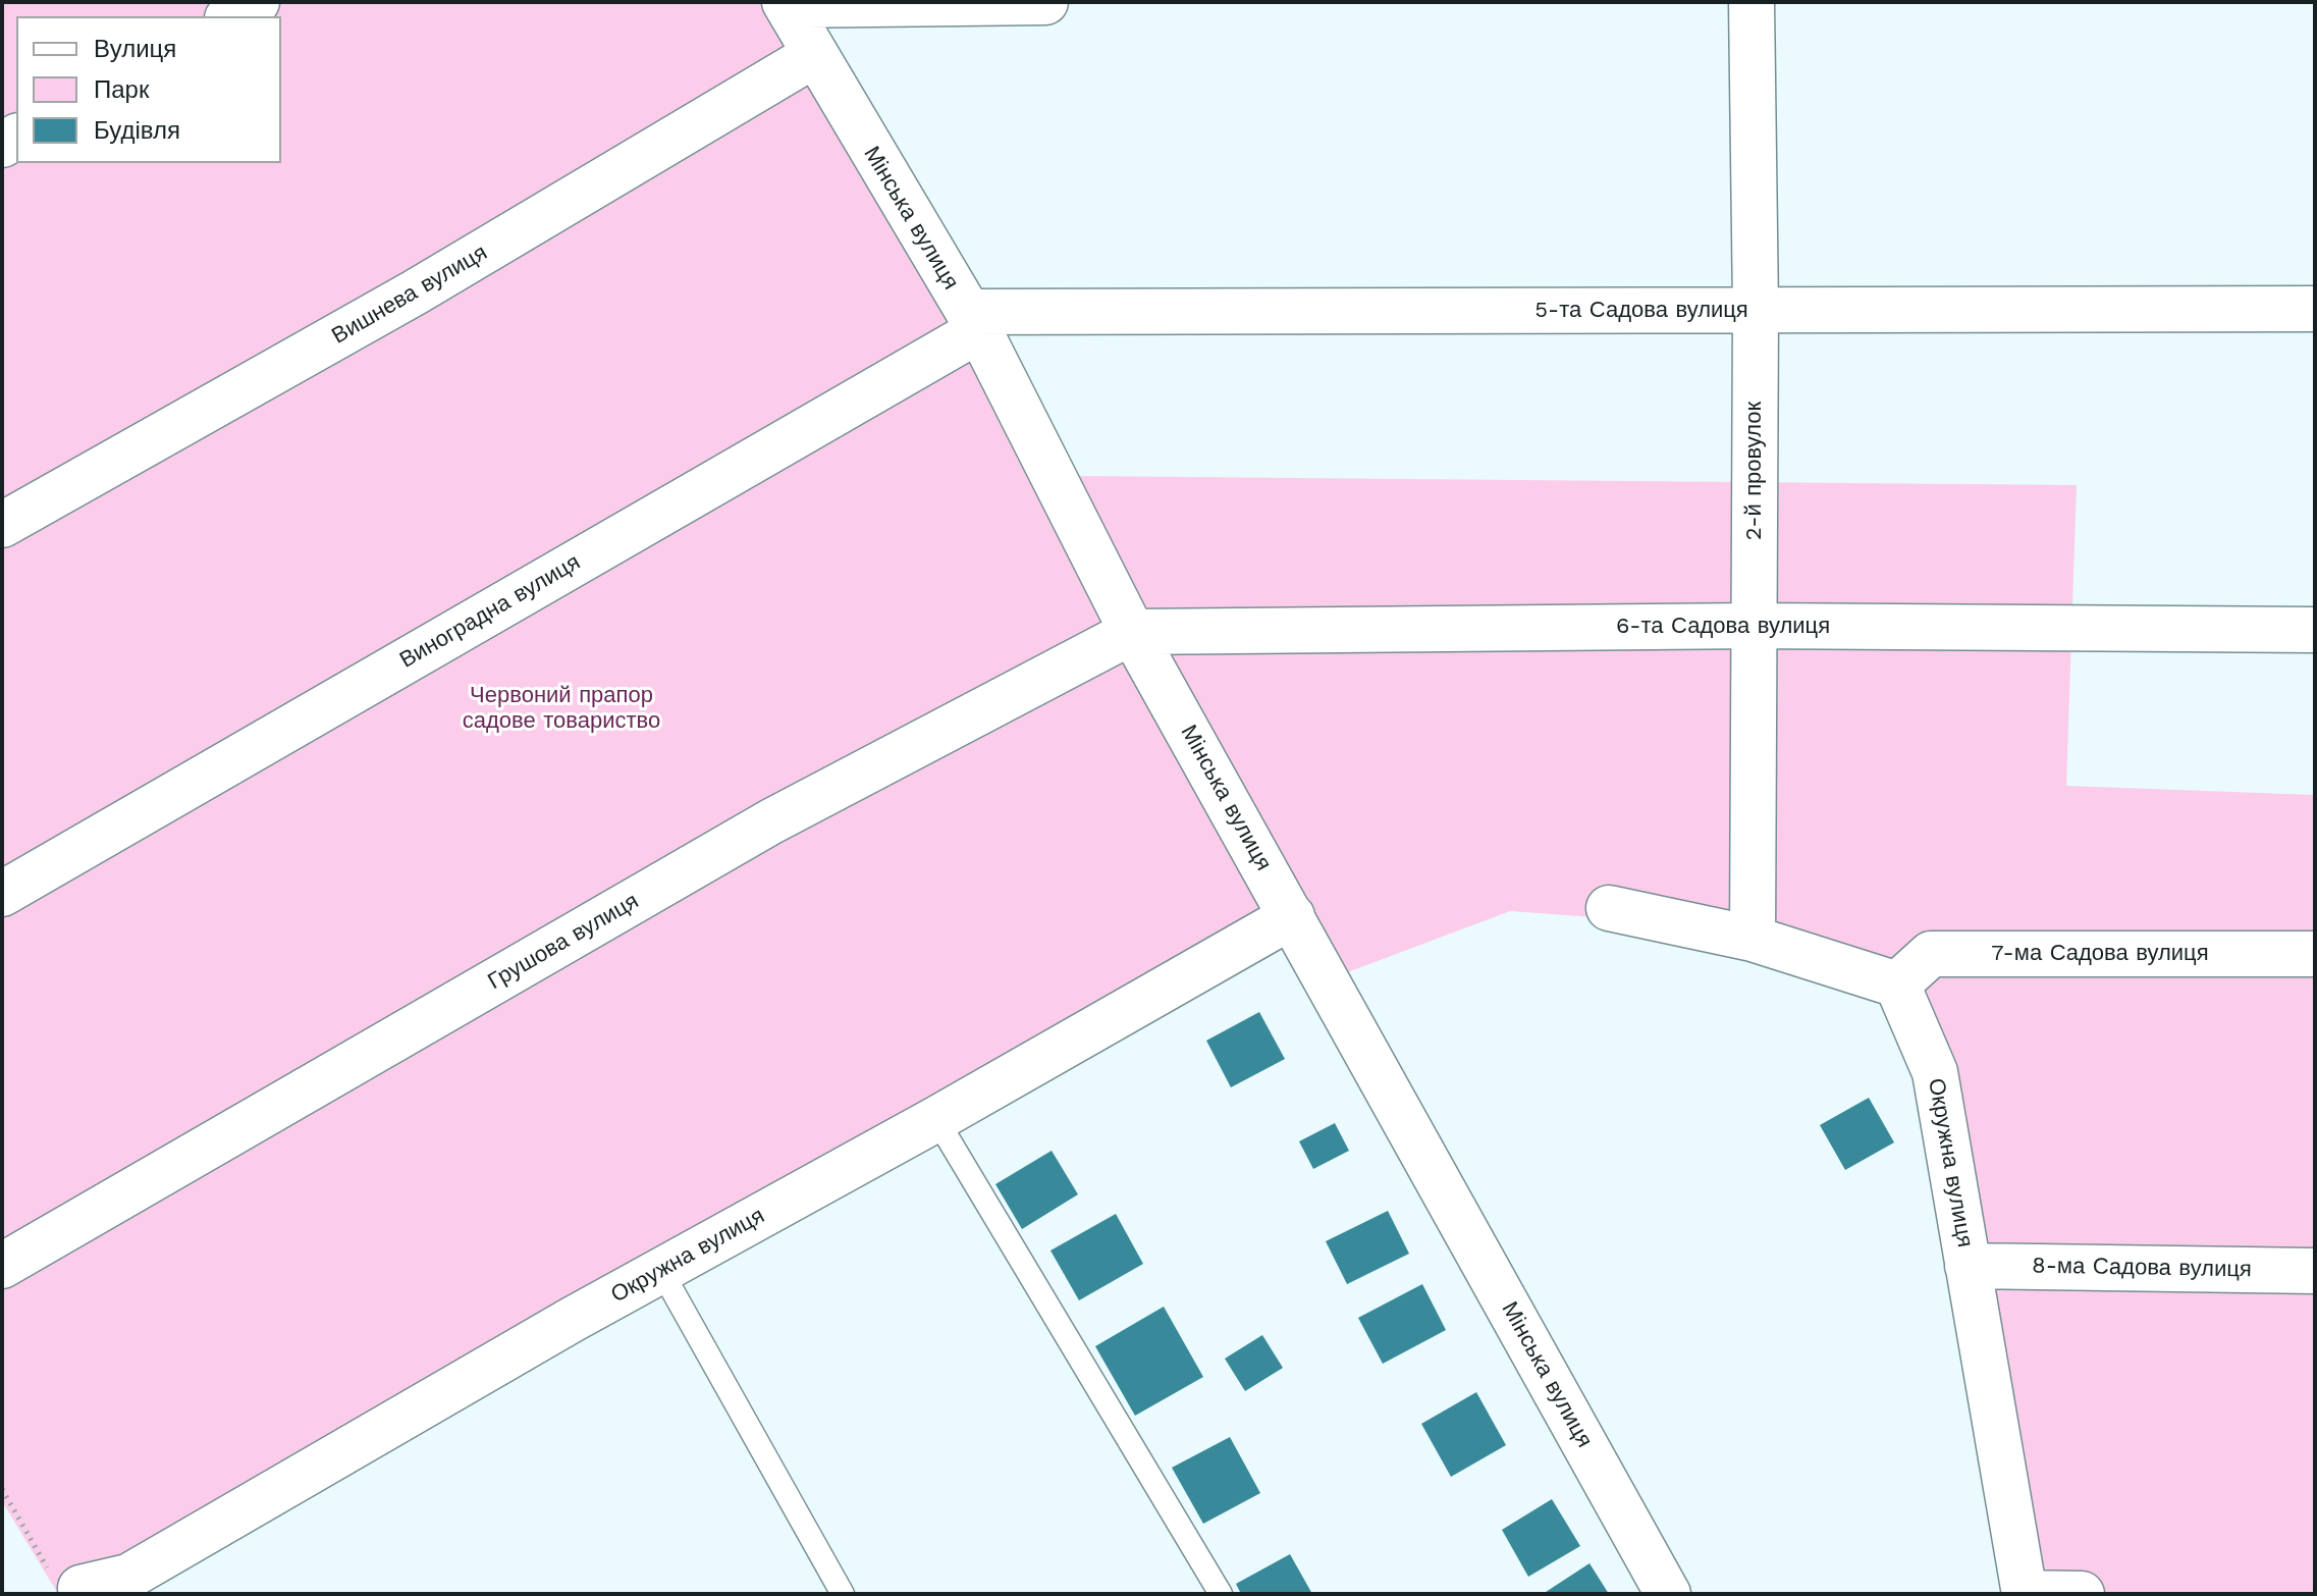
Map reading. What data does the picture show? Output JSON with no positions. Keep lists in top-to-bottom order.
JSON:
{
  "streets": {
    "street": [
      "Мінська вулиця",
      "Вишнева вулиця",
      "5-та Садова вулиця",
      "2-й провулок",
      "Виноградна вулиця",
      "6-та Садова вулиця",
      "Грушова вулиця",
      "7-ма Садова вулиця",
      "Окружна вулиця",
      "8-ма Садова вулиця"
    ]
  },
  "crossings": [
    ["Мінська вулиця", "Вишнева вулиця"],
    ["Мінська вулиця", "5-та Садова вулиця"],
    ["Мінська вулиця", "Виноградна вулиця"],
    ["Мінська вулиця", "6-та Садова вулиця"],
    ["Мінська вулиця", "Грушова вулиця"],
    ["Мінська вулиця", "Окружна вулиця"],
    ["5-та Садова вулиця", "2-й провулок"],
    ["5-та Садова вулиця", "Виноградна вулиця"],
    ["2-й провулок", "6-та Садова вулиця"],
    ["6-та Садова вулиця", "Грушова вулиця"],
    ["7-ма Садова вулиця", "Окружна вулиця"],
    ["Окружна вулиця", "8-ма Садова вулиця"]
  ],
  "parks": ["Червоний прапор садове товариство"],
  "legend": ["Вулиця", "Парк", "Будівля"]
}
